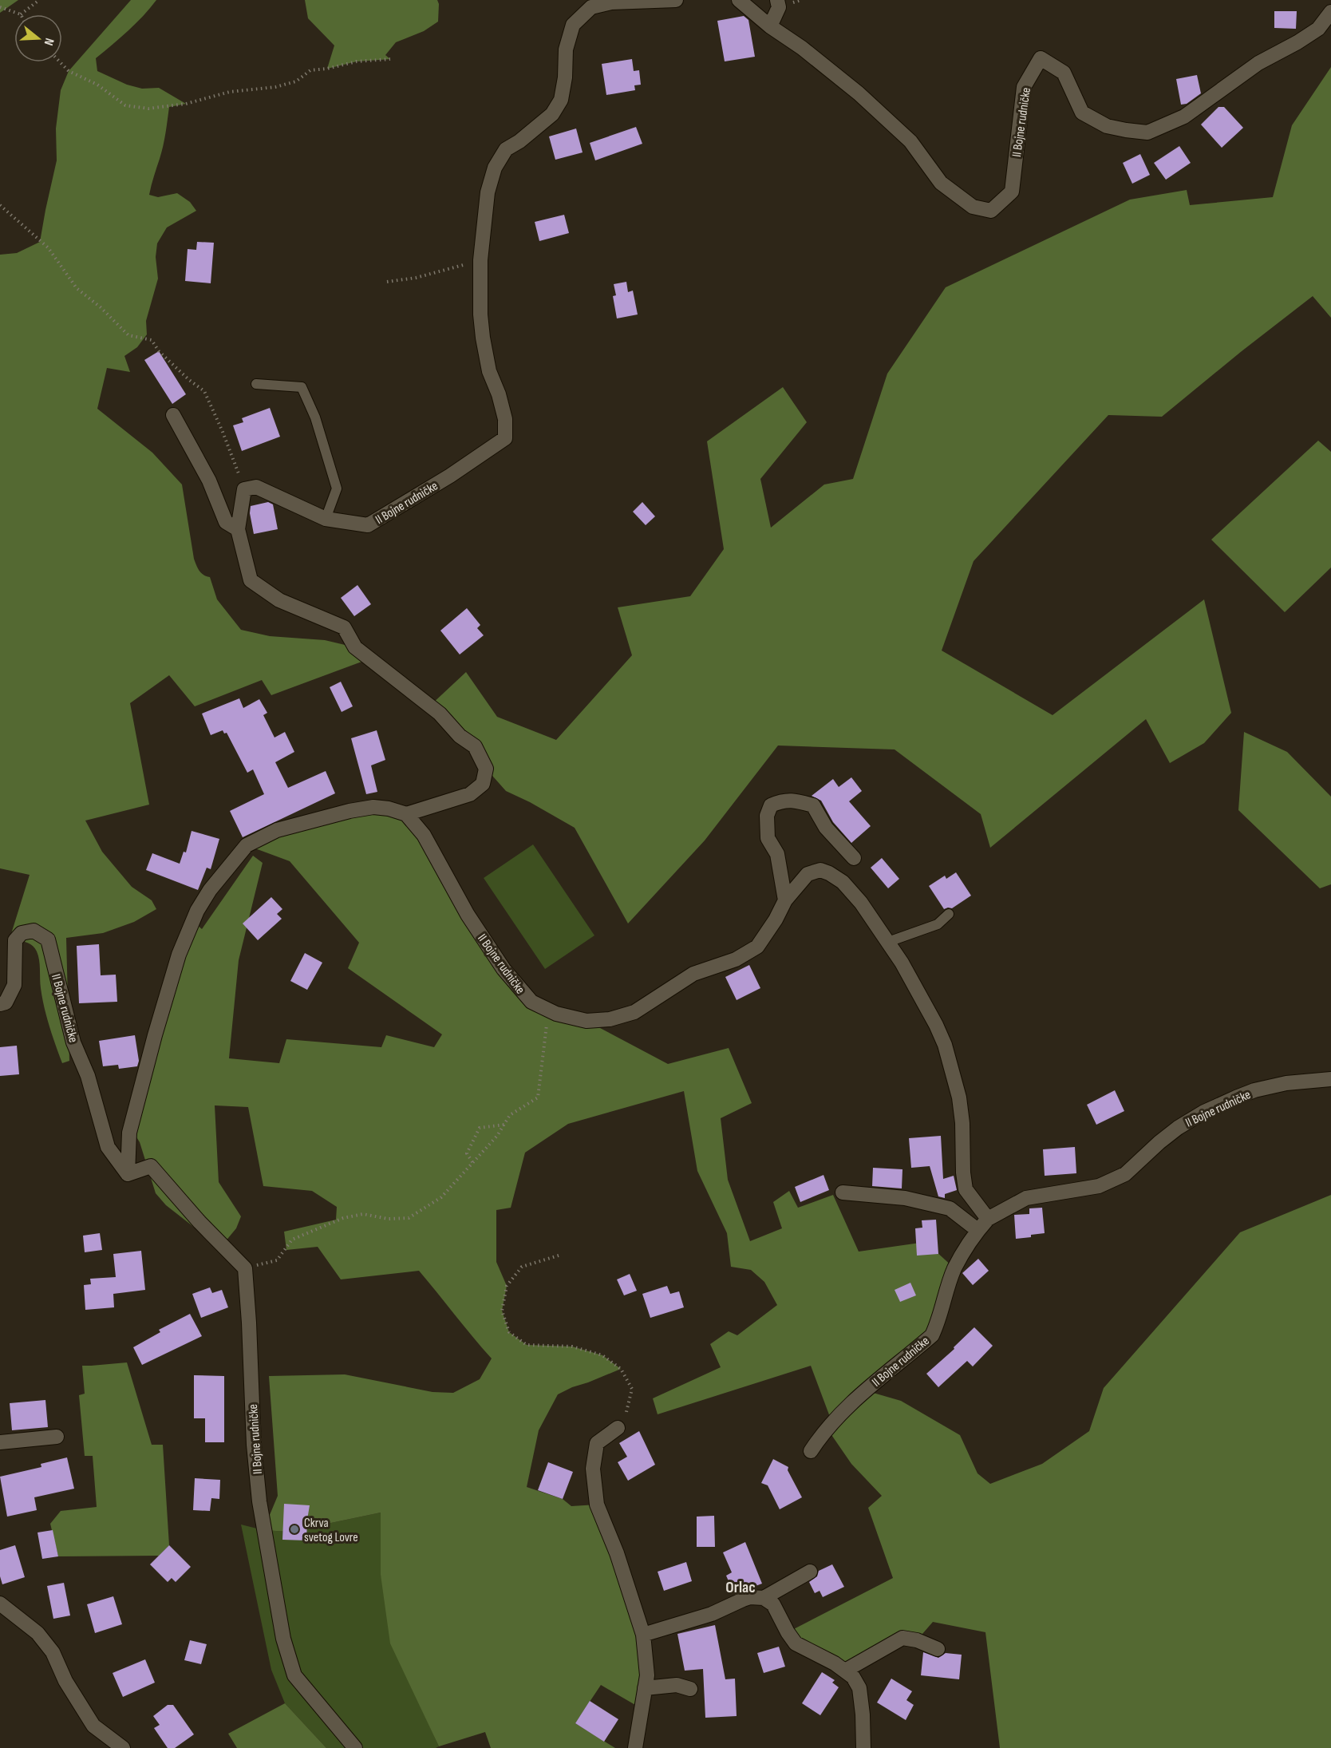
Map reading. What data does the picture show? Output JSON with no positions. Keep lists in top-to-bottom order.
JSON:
{
  "streets": {
    "street": ["II Bojne rudničke"]
  },
  "districts": ["Orlac"],
  "places": ["Ckrva svetog Lovre"],
  "north": "right"
}
